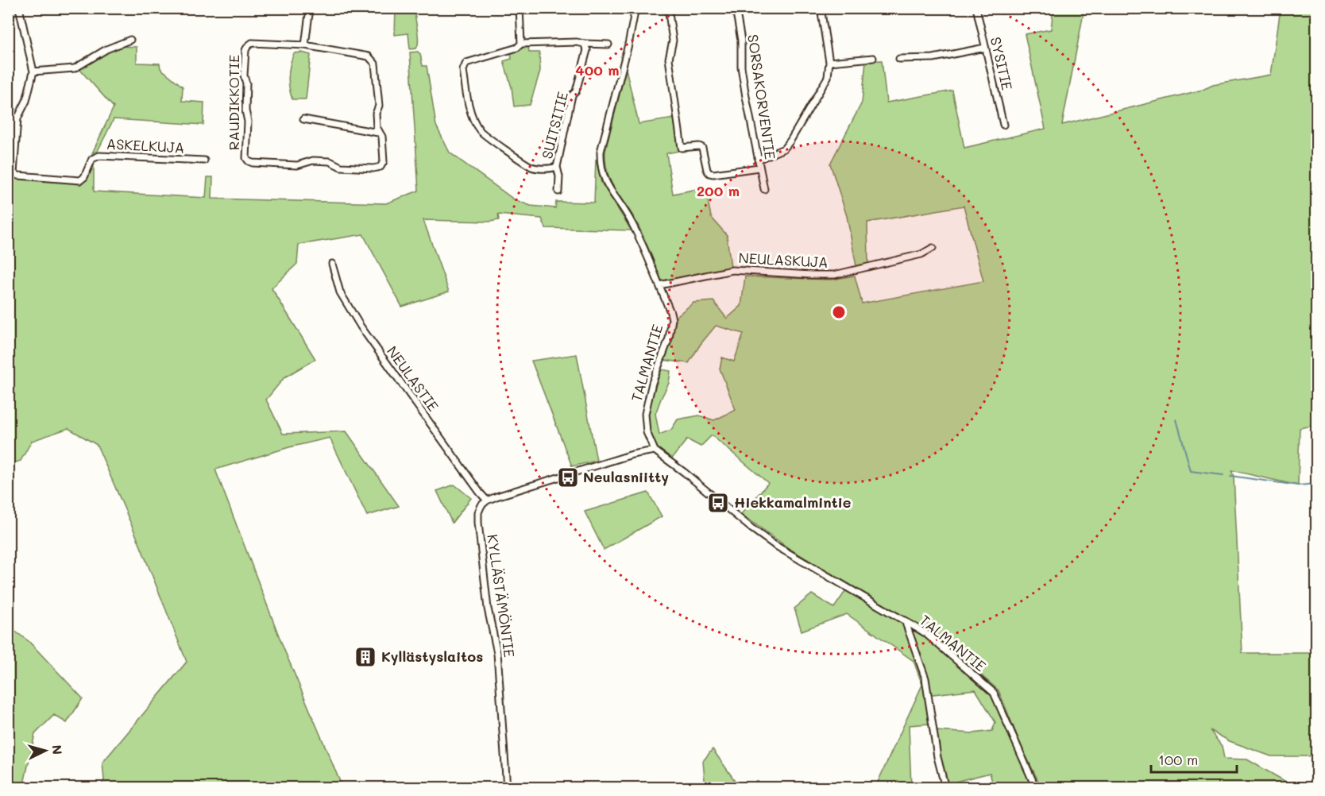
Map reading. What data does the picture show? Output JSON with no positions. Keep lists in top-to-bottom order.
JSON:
{
  "streets": {
    "street": [
      "SYSITIE",
      "SORSAKORVENTIE",
      "RAUDIKKOTIE",
      "SUITSITIE",
      "ASKELKUJA",
      "NEULASKUJA",
      "TALMANTIE",
      "NEULASTIE",
      "KYLLÄSTÄMÖNTIE"
    ]
  },
  "crossings": [
    ["NEULASKUJA", "TALMANTIE"],
    ["NEULASTIE", "KYLLÄSTÄMÖNTIE"]
  ],
  "places": {
    "bus stop": ["Neulasniitty", "Hiekkamalmintie"],
    "building": ["Kyllästyslaitos"]
  },
  "scale_bar": "100 m",
  "north": "right",
  "rings": ["400 m", "200 m"]
}
